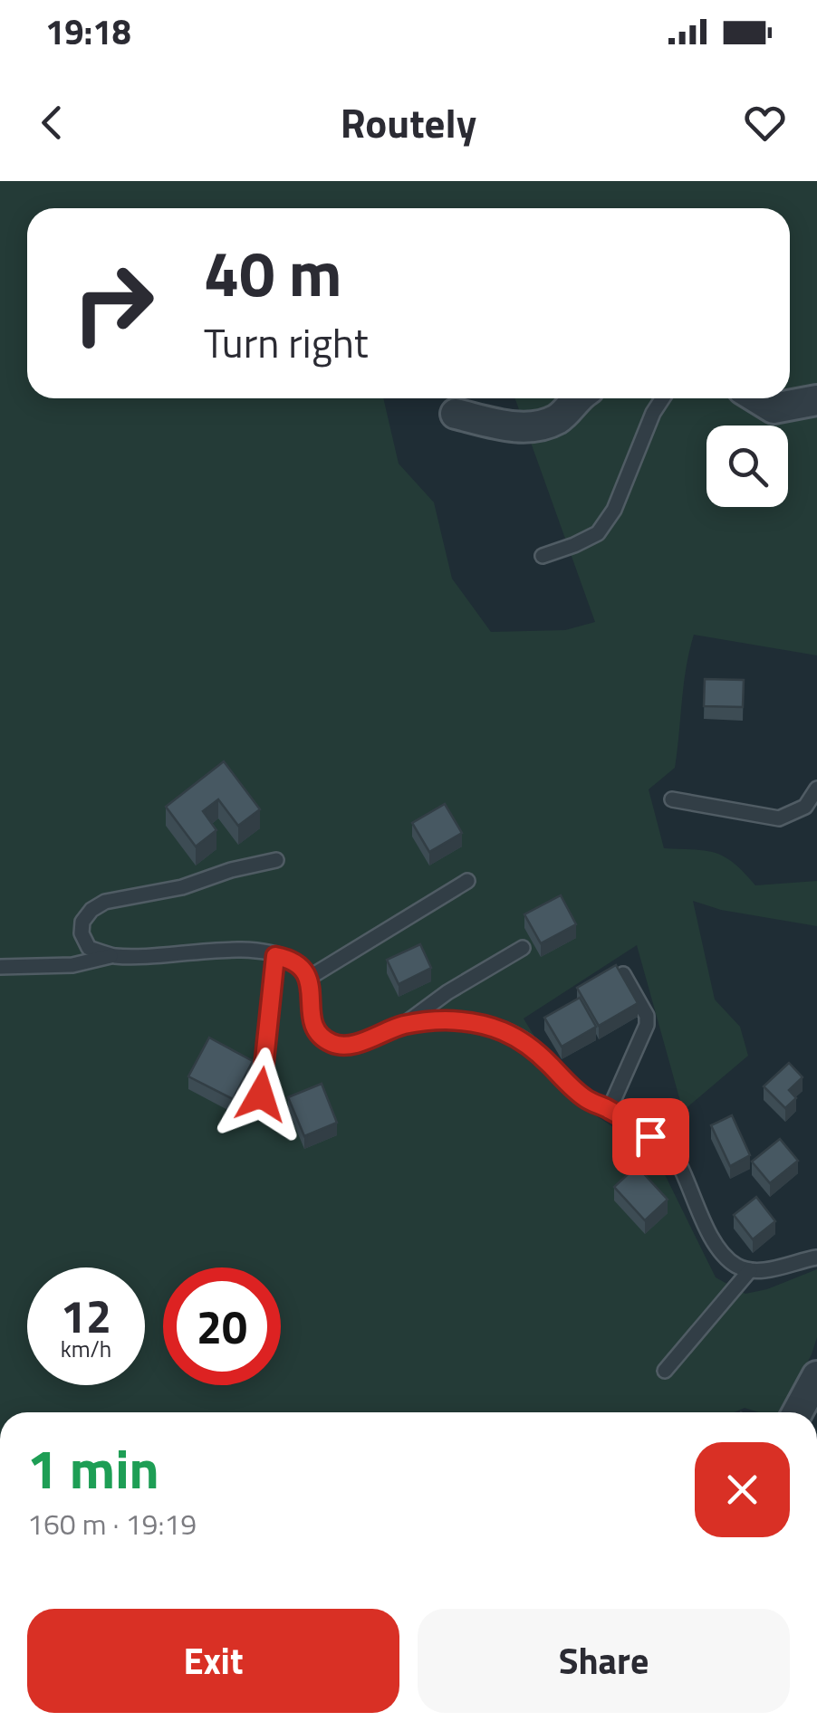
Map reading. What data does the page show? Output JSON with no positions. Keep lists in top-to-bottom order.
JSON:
{
  "page": {
    "status": "19:18",
    "header": "Routely",
    "turn": ["40 m", "Turn right"],
    "speed": "12 km/h",
    "limit": "20",
    "heading": ["1 min", "160 m · 19:19"],
    "buttons": ["Exit", "Share"]
  }
}
